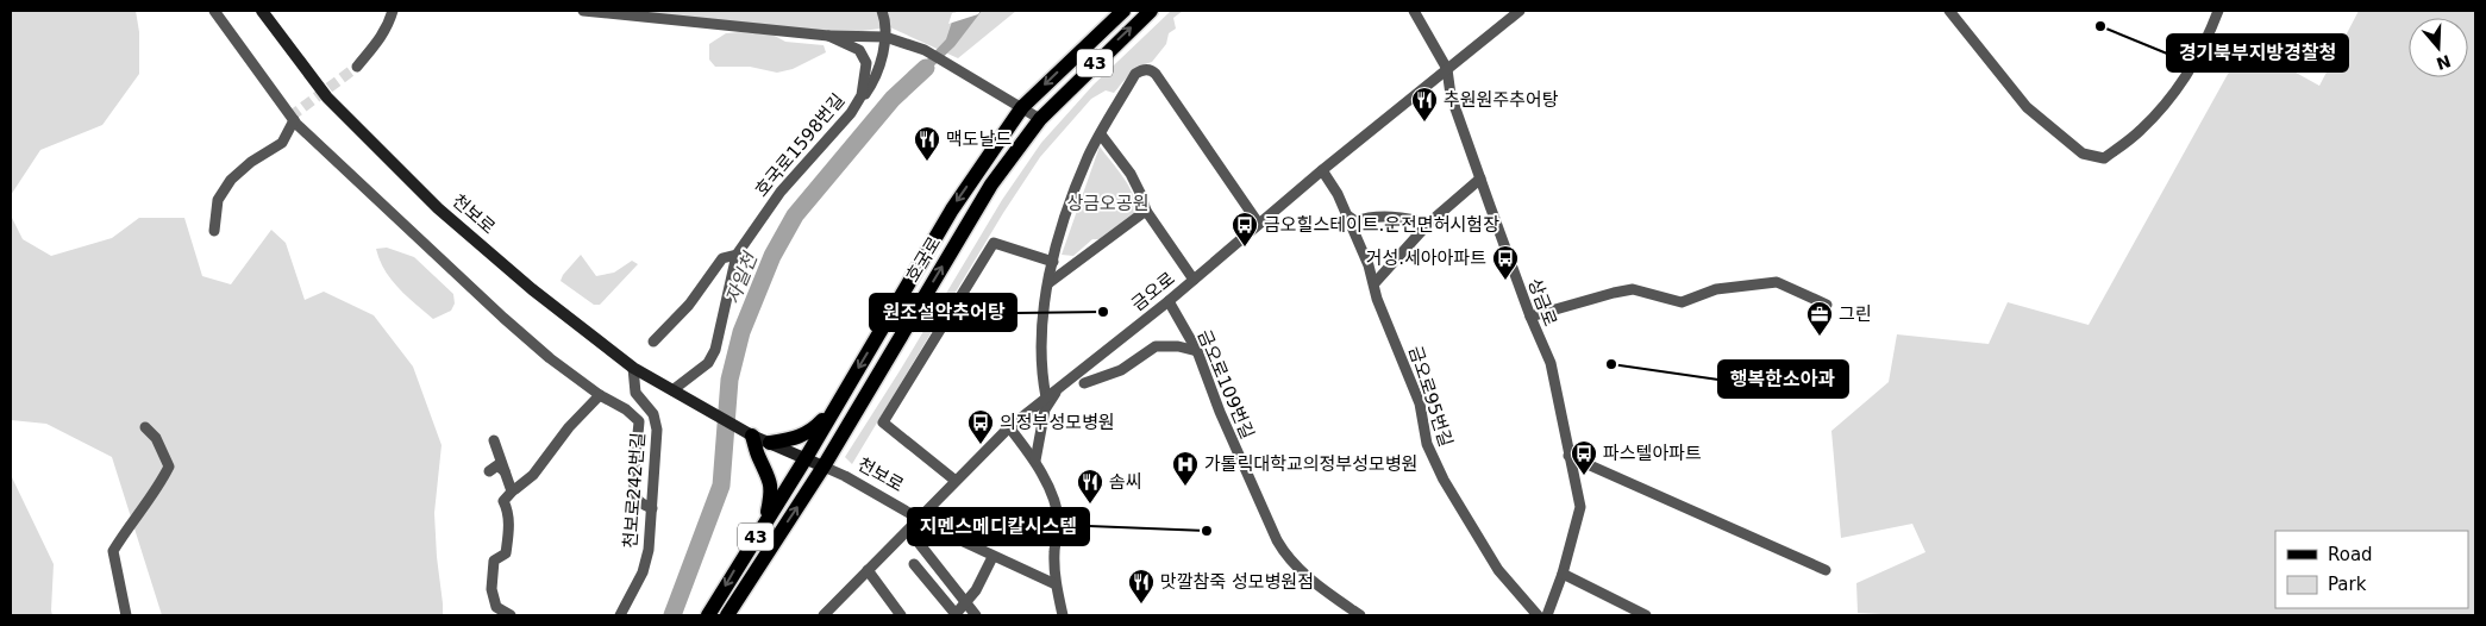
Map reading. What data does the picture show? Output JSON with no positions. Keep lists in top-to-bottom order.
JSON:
{
  "streets": {
    "main road": ["43", "천보로", "호국로"],
    "street": [
      "호국로1598번길",
      "금오로",
      "상금로",
      "금오로109번길",
      "금오로95번길",
      "천보로242번길"
    ]
  },
  "crossings": [
    ["천보로", "호국로"],
    ["천보로", "금오로"],
    ["천보로", "천보로242번길"],
    ["금오로", "상금로"],
    ["금오로", "금오로109번길"],
    ["금오로", "금오로95번길"]
  ],
  "water": ["자일천"],
  "parks": ["상금오공원"],
  "places": {
    "other": [
      "경기북부지방경찰청",
      "원조설악추어탕",
      "행복한소아과",
      "지멘스메디칼시스템"
    ],
    "restaurant": [
      "추원원주추어탕",
      "맥도날드",
      "솜씨",
      "맛깔참죽 성모병원점"
    ],
    "bus stop": [
      "금오힐스테이트.운전면허시험장",
      "거성.세아아파트",
      "의정부성모병원",
      "파스텔아파트"
    ],
    "office": ["그린"],
    "hospital": ["가톨릭대학교의정부성모병원"]
  },
  "legend": ["Road", "Park"],
  "north": "bottom"
}
